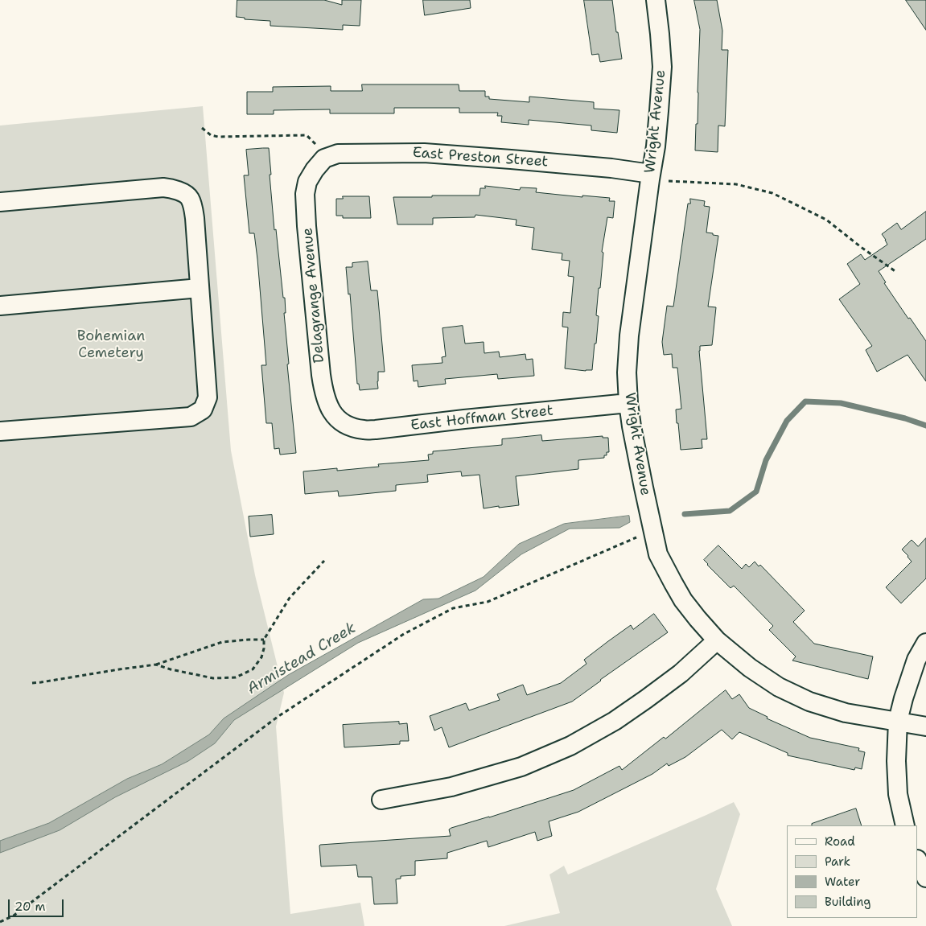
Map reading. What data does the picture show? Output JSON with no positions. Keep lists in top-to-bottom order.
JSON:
{
  "streets": {
    "street": [
      "Wright Avenue",
      "East Preston Street",
      "Delagrange Avenue",
      "East Hoffman Street"
    ]
  },
  "crossings": [
    ["Wright Avenue", "East Preston Street"],
    ["Wright Avenue", "East Hoffman Street"],
    ["East Preston Street", "Delagrange Avenue"],
    ["Delagrange Avenue", "East Hoffman Street"]
  ],
  "water": ["Armistead Creek"],
  "parks": ["Bohemian Cemetery"],
  "legend": [
    "Road",
    "Park",
    "Water",
    "Building"
  ],
  "scale_bar": "20 m"
}
